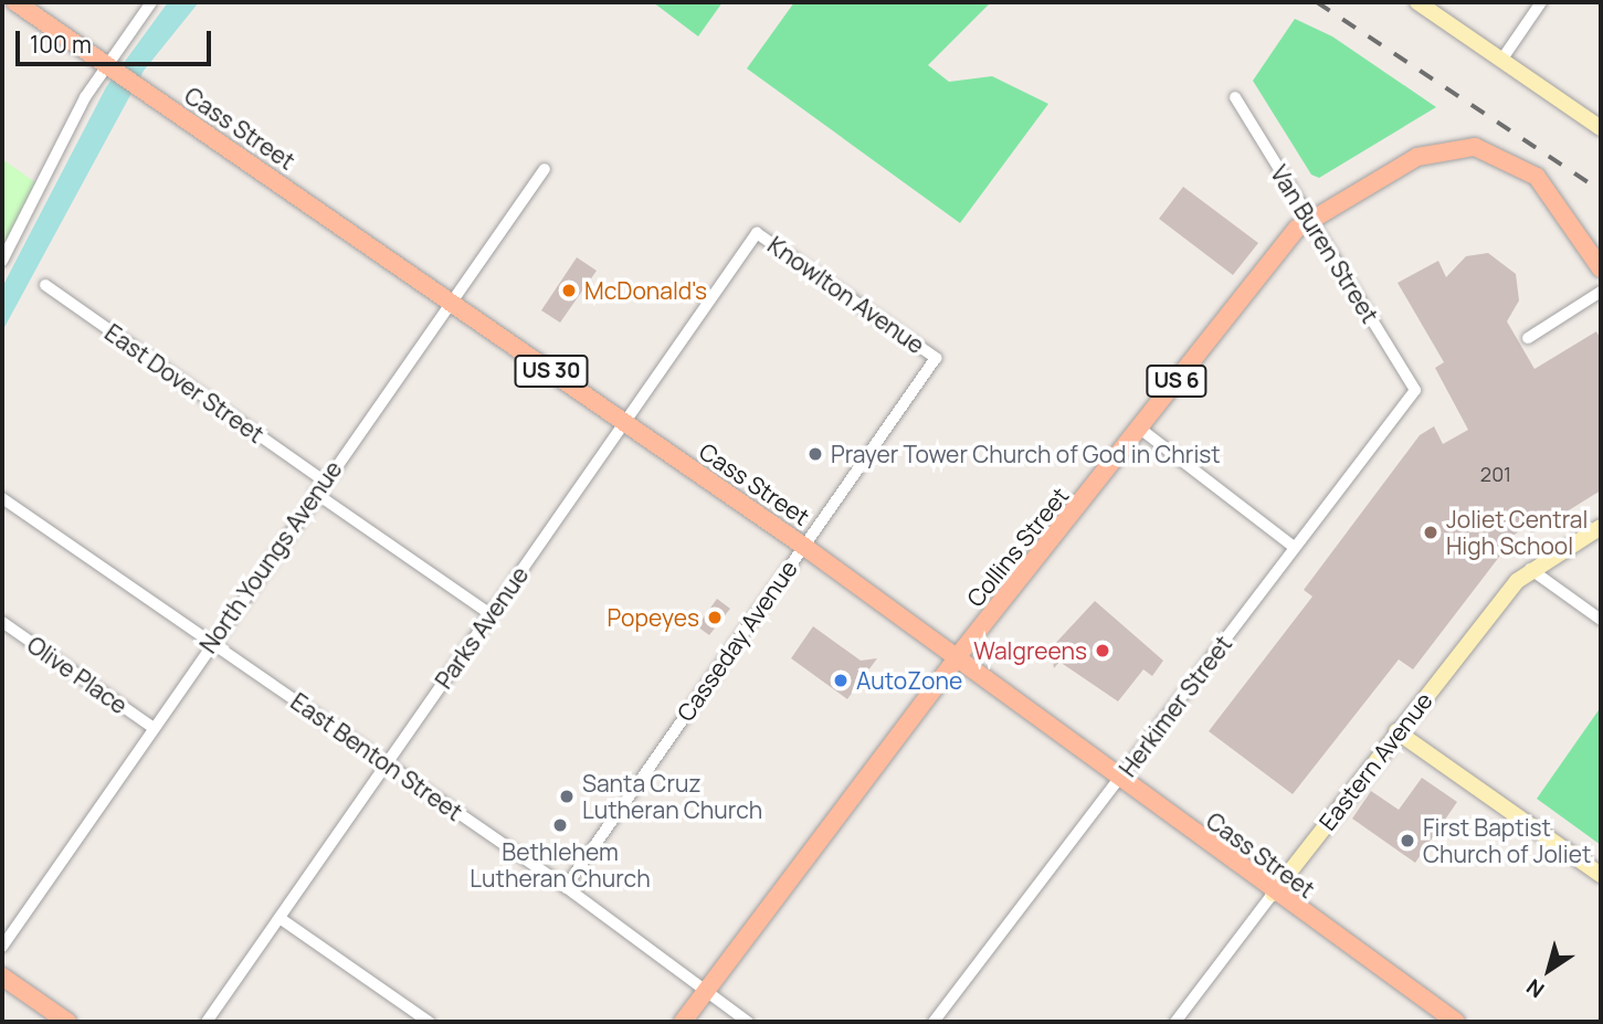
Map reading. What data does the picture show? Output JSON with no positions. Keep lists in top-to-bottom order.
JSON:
{
  "streets": {
    "main road": [
      "Cass Street",
      "US 30",
      "US 6",
      "Collins Street"
    ],
    "street": [
      "Van Buren Street",
      "Knowlton Avenue",
      "East Dover Street",
      "North Youngs Avenue",
      "Parks Avenue",
      "Casseday Avenue",
      "Olive Place",
      "Herkimer Street",
      "East Benton Street",
      "Eastern Avenue"
    ]
  },
  "crossings": [
    ["Cass Street", "Collins Street"],
    ["Cass Street", "North Youngs Avenue"],
    ["Cass Street", "Parks Avenue"],
    ["Cass Street", "Casseday Avenue"],
    ["Cass Street", "Herkimer Street"],
    ["Cass Street", "Eastern Avenue"],
    ["Van Buren Street", "Collins Street"],
    ["Van Buren Street", "Herkimer Street"],
    ["Knowlton Avenue", "Parks Avenue"],
    ["Knowlton Avenue", "Casseday Avenue"],
    ["East Dover Street", "North Youngs Avenue"],
    ["Collins Street", "East Benton Street"],
    ["North Youngs Avenue", "Olive Place"],
    ["North Youngs Avenue", "East Benton Street"],
    ["Parks Avenue", "East Benton Street"],
    ["Casseday Avenue", "East Benton Street"]
  ],
  "places": [
    "McDonald's",
    "Prayer Tower Church of God in Christ",
    "Joliet Central High School",
    "Popeyes",
    "Walgreens",
    "AutoZone",
    "Santa Cruz Lutheran Church",
    "Bethlehem Lutheran Church",
    "First Baptist Church of Joliet"
  ],
  "house_numbers": ["201"],
  "scale_bar": "100 m",
  "north": "bottom left"
}
